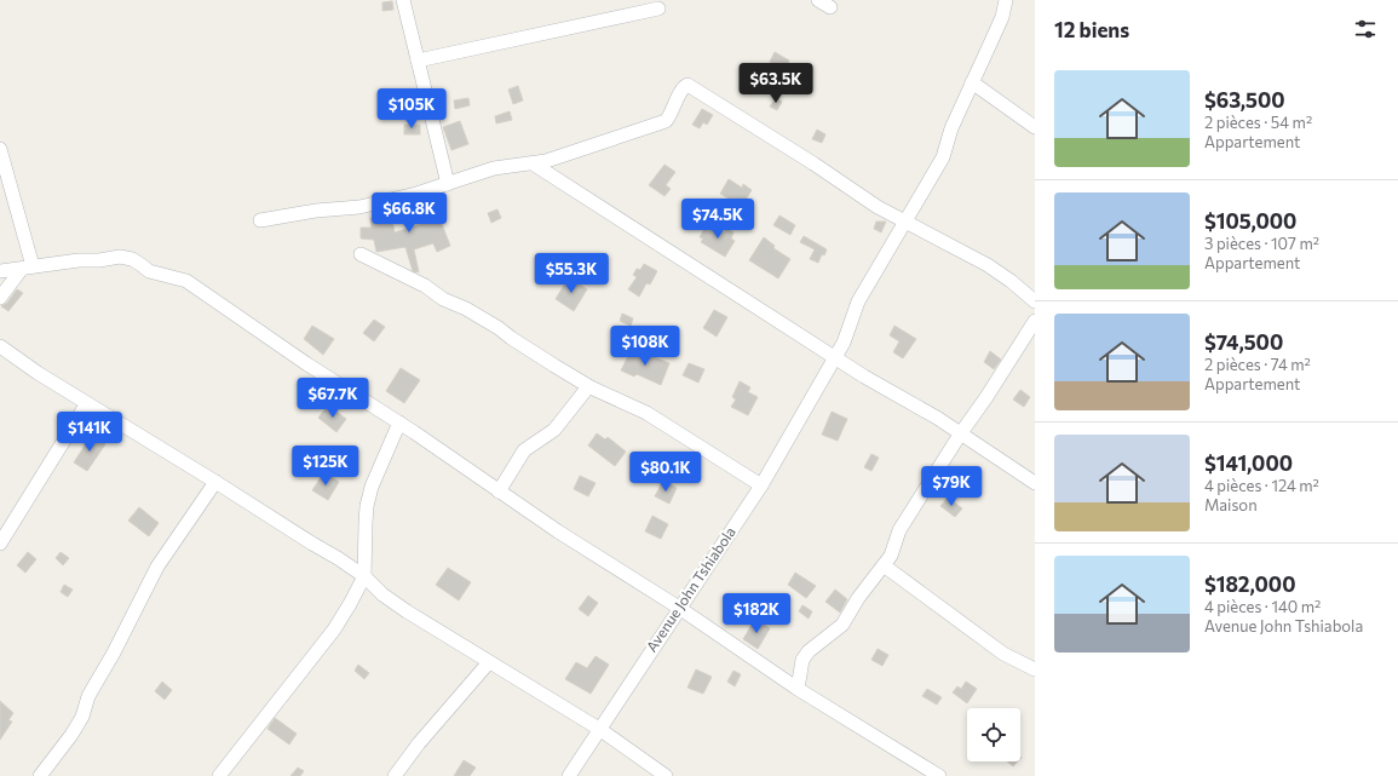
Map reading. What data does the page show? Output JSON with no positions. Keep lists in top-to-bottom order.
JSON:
{
  "streets": {
    "street": ["Avenue John Tshiabola"]
  },
  "page": {
    "heading": "12 biens",
    "list": [
      {
        "name": "$63,500",
        "note": "2 pièces · 54 m² · Appartement"
      },
      {
        "name": "$105,000",
        "note": "3 pièces · 107 m² · Appartement"
      },
      {
        "name": "$74,500",
        "note": "2 pièces · 74 m² · Appartement"
      },
      {
        "name": "$141,000",
        "note": "4 pièces · 124 m² · Maison"
      },
      {
        "name": "$182,000",
        "note": "4 pièces · 140 m² · Avenue John Tshiabola"
      }
    ],
    "price": [
      "$63.5K",
      "$105K",
      "$66.8K",
      "$74.5K",
      "$55.3K",
      "$108K",
      "$67.7K",
      "$141K",
      "$125K",
      "$80.1K",
      "$79K",
      "$182K"
    ]
  }
}
